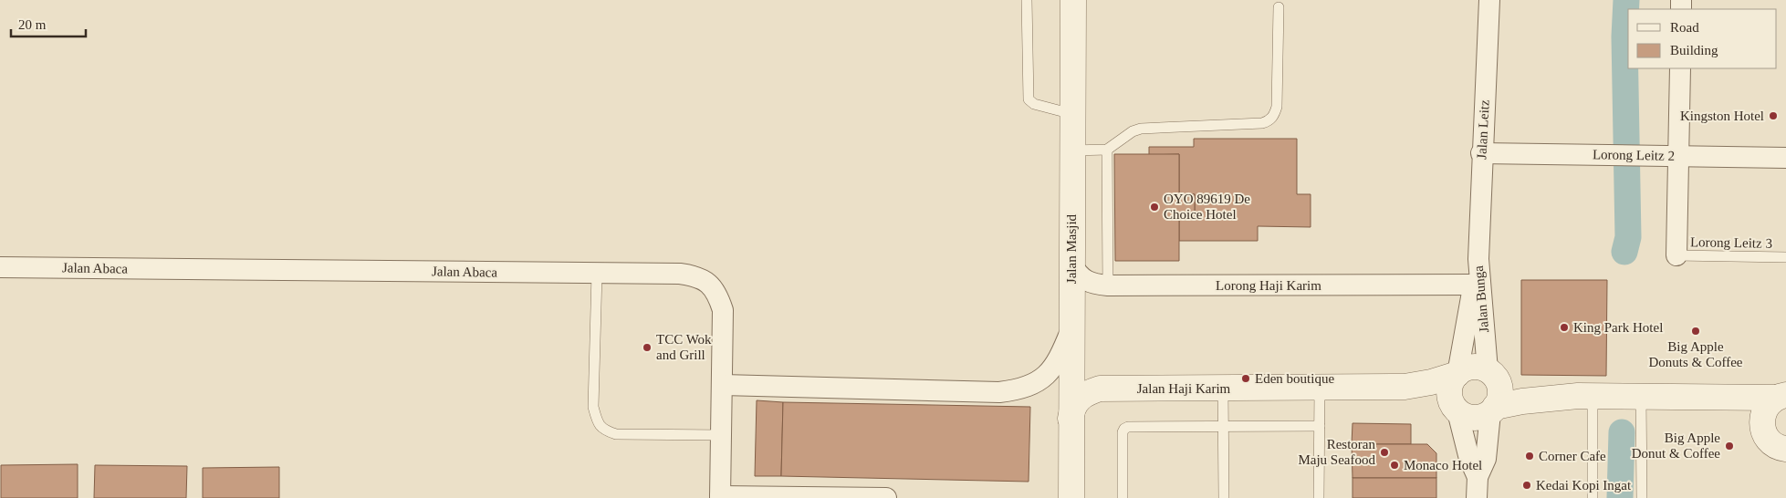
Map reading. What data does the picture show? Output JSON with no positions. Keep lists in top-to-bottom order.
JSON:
{
  "streets": {
    "street": [
      "Jalan Leitz",
      "Lorong Leitz 2",
      "Jalan Masjid",
      "Jalan Abaca",
      "Lorong Haji Karim",
      "Jalan Bunga",
      "Jalan Haji Karim"
    ],
    "lane": ["Lorong Leitz 3"]
  },
  "crossings": [
    ["Jalan Leitz", "Lorong Leitz 2"],
    ["Jalan Leitz", "Jalan Bunga"],
    ["Jalan Masjid", "Lorong Haji Karim"],
    ["Jalan Masjid", "Jalan Haji Karim"],
    ["Lorong Haji Karim", "Jalan Bunga"]
  ],
  "places": [
    "Kingston Hotel",
    "OYO 89619 De Choice Hotel",
    "King Park Hotel",
    "Big Apple Donuts & Coffee",
    "TCC Wok and Grill",
    "Eden boutique",
    "Big Apple Donut & Coffee",
    "Restoran Maju Seafood",
    "Corner Cafe",
    "Monaco Hotel",
    "Kedai Kopi Ingat"
  ],
  "legend": ["Road", "Building"],
  "scale_bar": "20 m"
}
